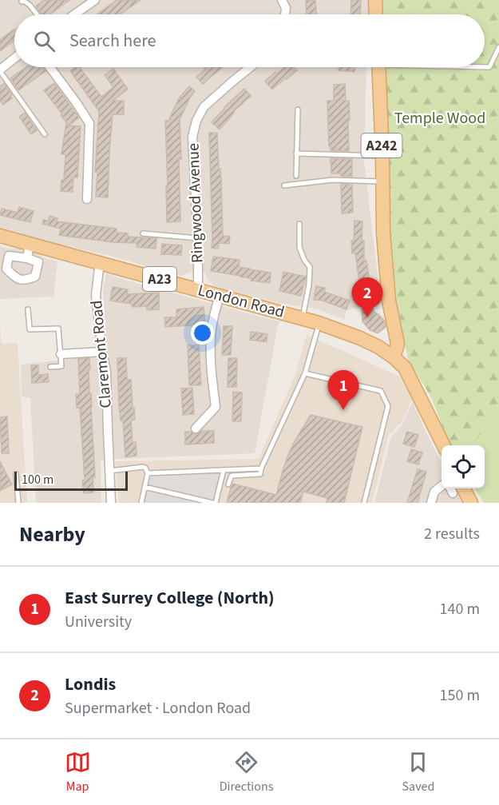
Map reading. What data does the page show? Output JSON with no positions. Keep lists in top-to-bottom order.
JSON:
{
  "streets": {
    "main road": ["A242", "A23", "London Road"],
    "street": ["Ringwood Avenue", "Claremont Road"]
  },
  "crossings": [
    ["A242", "A23"],
    ["A242", "London Road"],
    ["Ringwood Avenue", "London Road"],
    ["A23", "London Road"],
    ["London Road", "Claremont Road"]
  ],
  "parks": ["Temple Wood"],
  "scale_bar": "100 m",
  "page": {
    "search": "Search here",
    "pins": ["2", "1"],
    "scale": "100 m",
    "heading": ["Nearby", "2 results"],
    "list": [
      {
        "mark": "1",
        "name": "East Surrey College (North)",
        "note": "University",
        "value": "140 m"
      },
      {
        "mark": "2",
        "name": "Londis",
        "note": "Supermarket · London Road",
        "value": "150 m"
      }
    ],
    "nav": ["Map", "Directions", "Saved"]
  }
}
